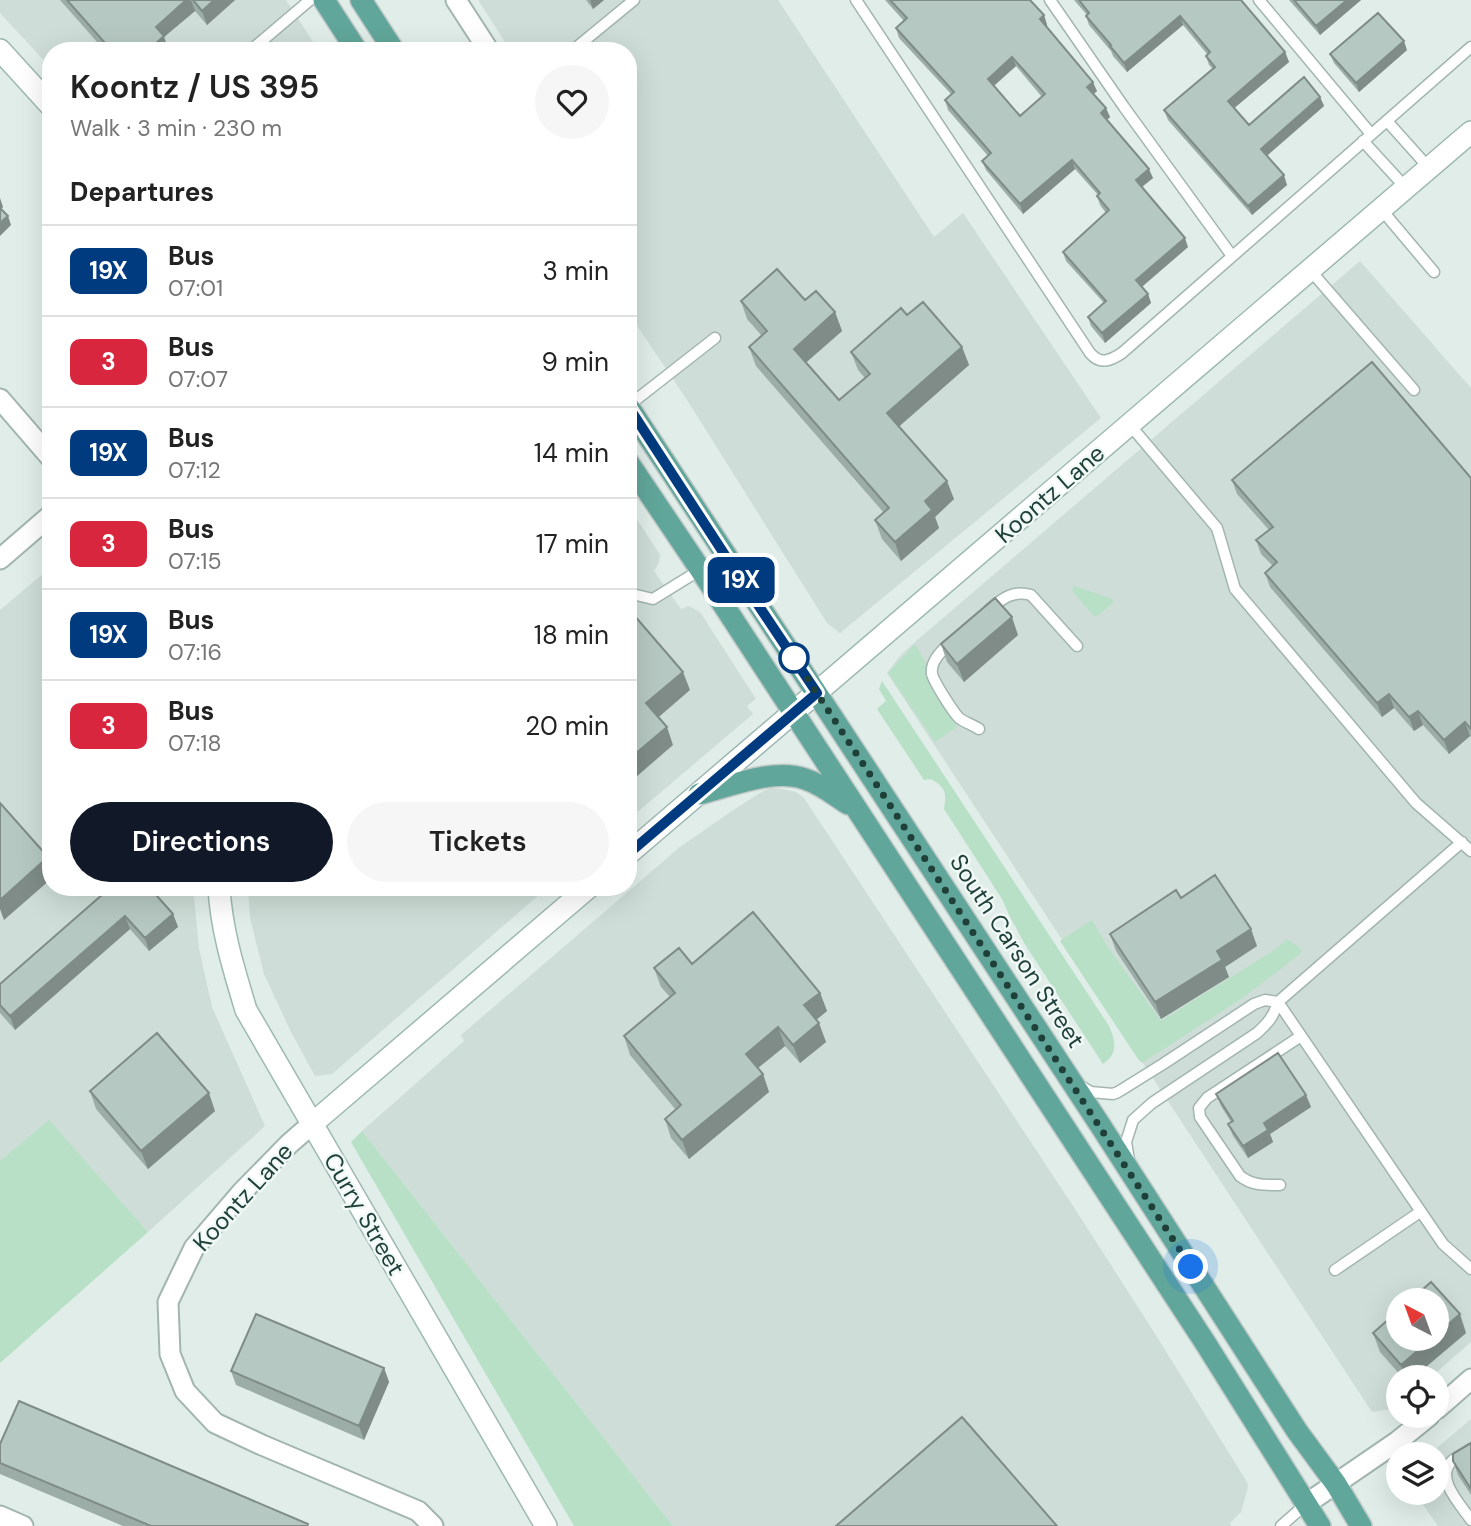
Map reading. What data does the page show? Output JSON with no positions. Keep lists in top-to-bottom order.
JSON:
{
  "streets": {
    "main road": ["South Carson Street"],
    "street": ["Koontz Lane", "Curry Street"]
  },
  "crossings": [
    ["Koontz Lane", "South Carson Street"],
    ["Koontz Lane", "Curry Street"]
  ],
  "lines": ["bus line 19X"],
  "north": "top left",
  "page": {
    "on_map": "19X",
    "heading": [
      ["Koontz / US 395", "Walk · 3 min · 230 m"],
      "Departures"
    ],
    "list": [
      {
        "mark": "19X",
        "name": "Bus",
        "note": "07:01",
        "value": "3 min"
      },
      {
        "mark": "3",
        "name": "Bus",
        "note": "07:07",
        "value": "9 min"
      },
      {
        "mark": "19X",
        "name": "Bus",
        "note": "07:12",
        "value": "14 min"
      },
      {
        "mark": "3",
        "name": "Bus",
        "note": "07:15",
        "value": "17 min"
      },
      {
        "mark": "19X",
        "name": "Bus",
        "note": "07:16",
        "value": "18 min"
      },
      {
        "mark": "3",
        "name": "Bus",
        "note": "07:18",
        "value": "20 min"
      }
    ],
    "buttons": ["Directions", "Tickets"]
  }
}
